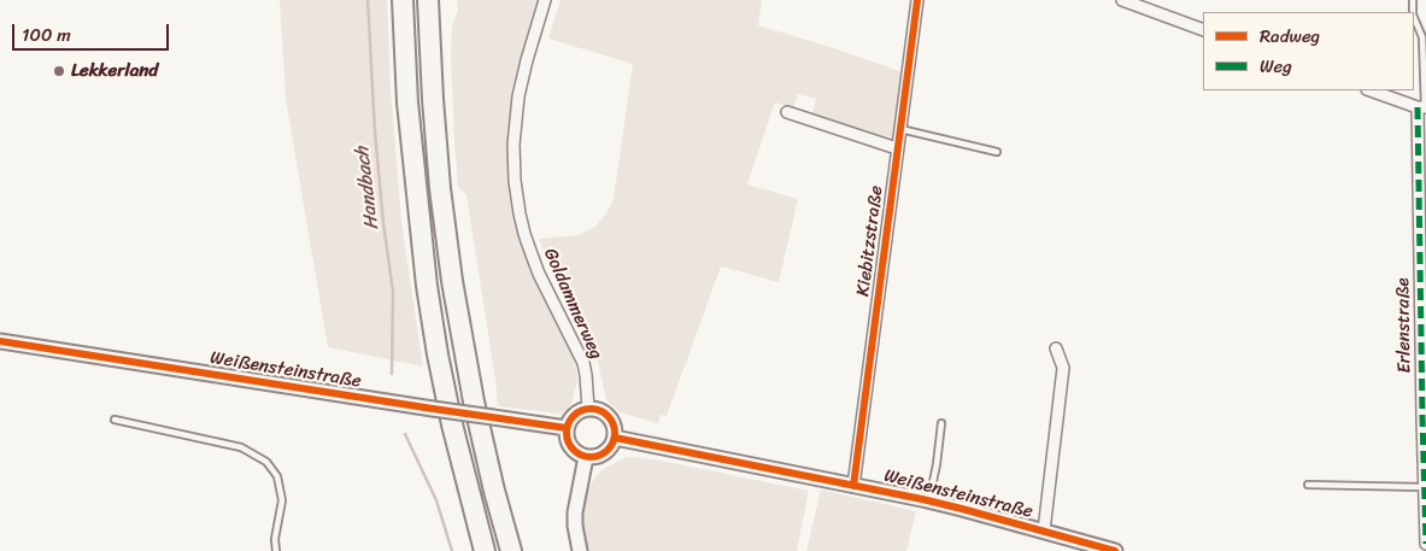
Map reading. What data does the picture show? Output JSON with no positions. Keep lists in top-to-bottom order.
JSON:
{
  "streets": {
    "street": [
      "Kiebitzstraße",
      "Goldammerweg",
      "Erlenstraße",
      "Weißensteinstraße"
    ]
  },
  "crossings": [
    ["Kiebitzstraße", "Weißensteinstraße"],
    ["Goldammerweg", "Weißensteinstraße"]
  ],
  "water": ["Handbach"],
  "places": ["Lekkerland"],
  "legend": ["Radweg", "Weg"],
  "scale_bar": "100 m"
}
